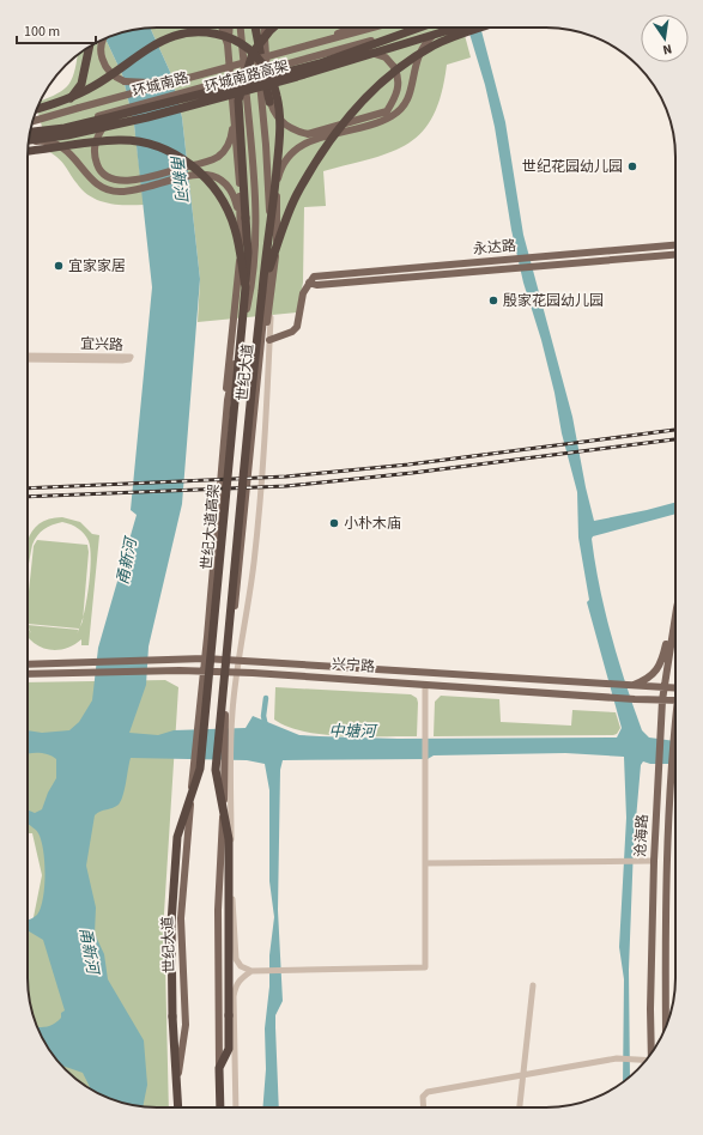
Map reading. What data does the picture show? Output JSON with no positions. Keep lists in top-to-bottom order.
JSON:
{
  "streets": {
    "highway": ["环城南路高架", "世纪大道", "世纪大道高架"],
    "main road": [
      "环城南路",
      "永达路",
      "兴宁路",
      "沧海路"
    ],
    "street": ["宜兴路"]
  },
  "crossings": [
    ["世纪大道", "世纪大道高架"],
    ["世纪大道", "兴宁路"],
    ["兴宁路", "沧海路"]
  ],
  "water": ["甬新河", "中塘河"],
  "places": [
    "世纪花园幼儿园",
    "宜家家居",
    "殷家花园幼儿园",
    "小朴木庙"
  ],
  "scale_bar": "100 m",
  "north": "bottom"
}
